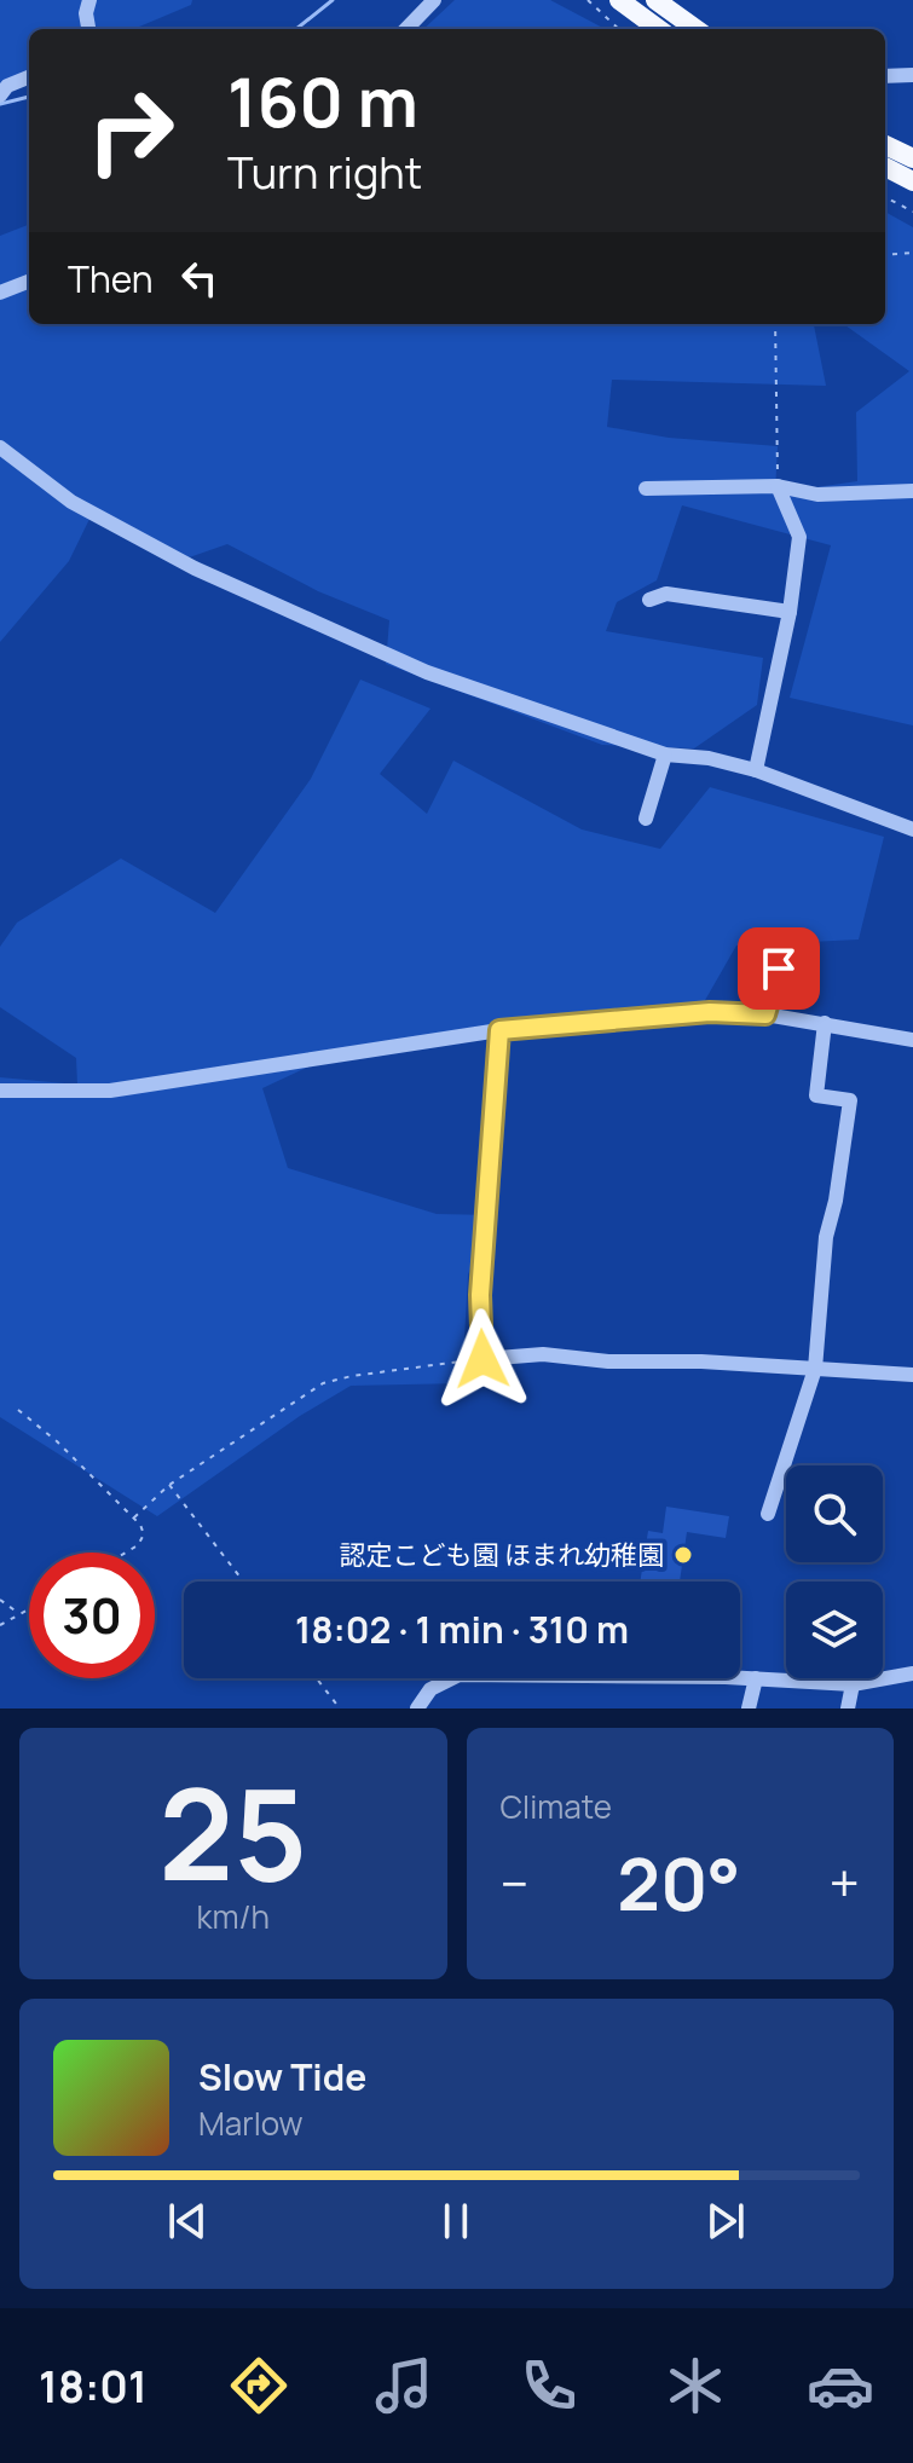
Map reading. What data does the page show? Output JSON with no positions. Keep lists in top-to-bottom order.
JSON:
{
  "places": ["認定こども園 ほまれ幼稚園"],
  "page": {
    "turn": ["160 m", "Turn right"],
    "then": "Then",
    "limit": "30",
    "trip": "18:02 · 1 min · 310 m",
    "tile": [
      ["25", "km/h"],
      "Climate"
    ],
    "heat": ["−", "20°", "+"],
    "song": ["Slow Tide", "Marlow"],
    "tabs": "18:01"
  }
}
